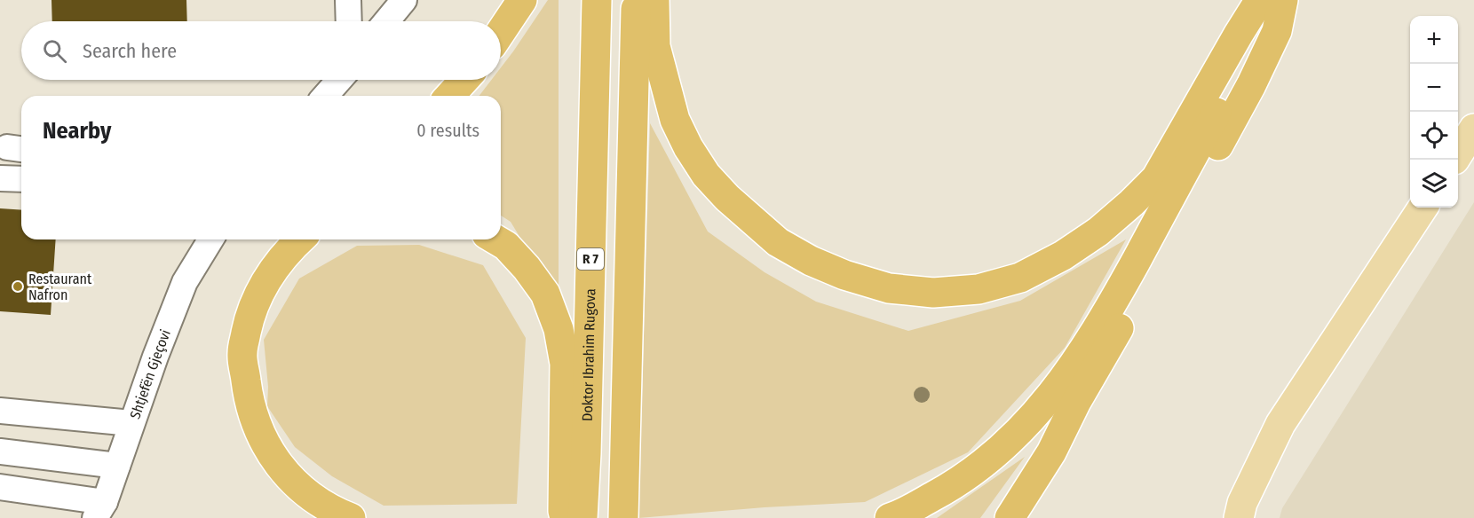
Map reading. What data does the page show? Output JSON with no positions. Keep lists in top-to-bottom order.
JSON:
{
  "streets": {
    "highway": ["R 7", "Doktor Ibrahim Rugova"],
    "street": ["Shtjefën Gjeçovi"]
  },
  "places": ["Restaurant Nafron"],
  "page": {
    "map_buttons": ["+", "−"],
    "search": "Search here",
    "heading": ["Nearby", "0 results"]
  }
}
